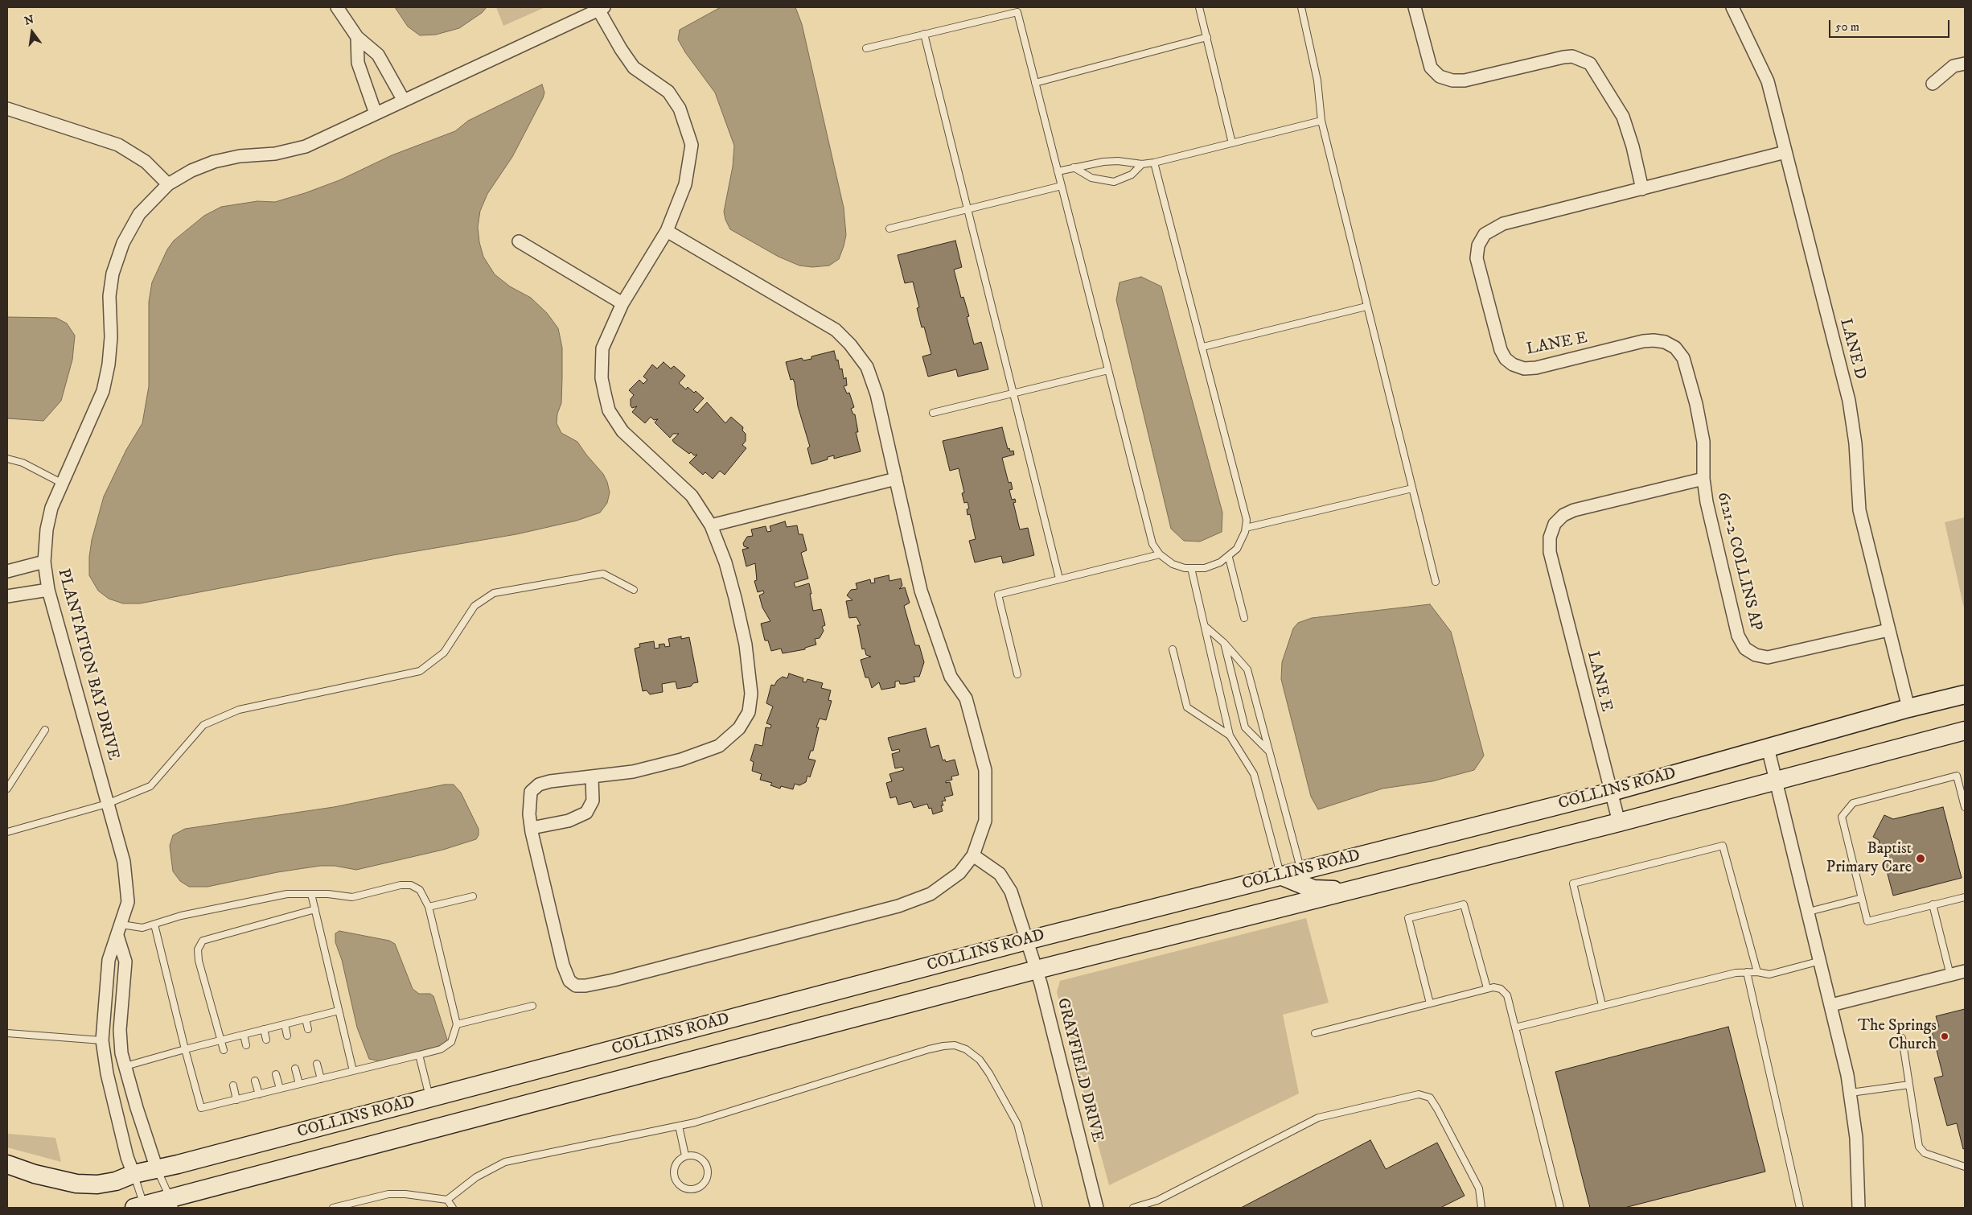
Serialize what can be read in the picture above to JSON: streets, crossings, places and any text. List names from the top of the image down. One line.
{"streets":{"main road":["COLLINS ROAD"],"street":["LANE E","LANE D","6121-2 COLLINS AP","PLANTATION BAY DRIVE","GRAYFIELD DRIVE"]},"crossings":[["LANE E","6121-2 COLLINS AP"],["LANE E","COLLINS ROAD"],["LANE D","6121-2 COLLINS AP"],["LANE D","COLLINS ROAD"],["PLANTATION BAY DRIVE","COLLINS ROAD"],["COLLINS ROAD","GRAYFIELD DRIVE"]],"places":["Baptist Primary Care","The Springs Church"],"scale_bar":"50 m","north":"top"}
